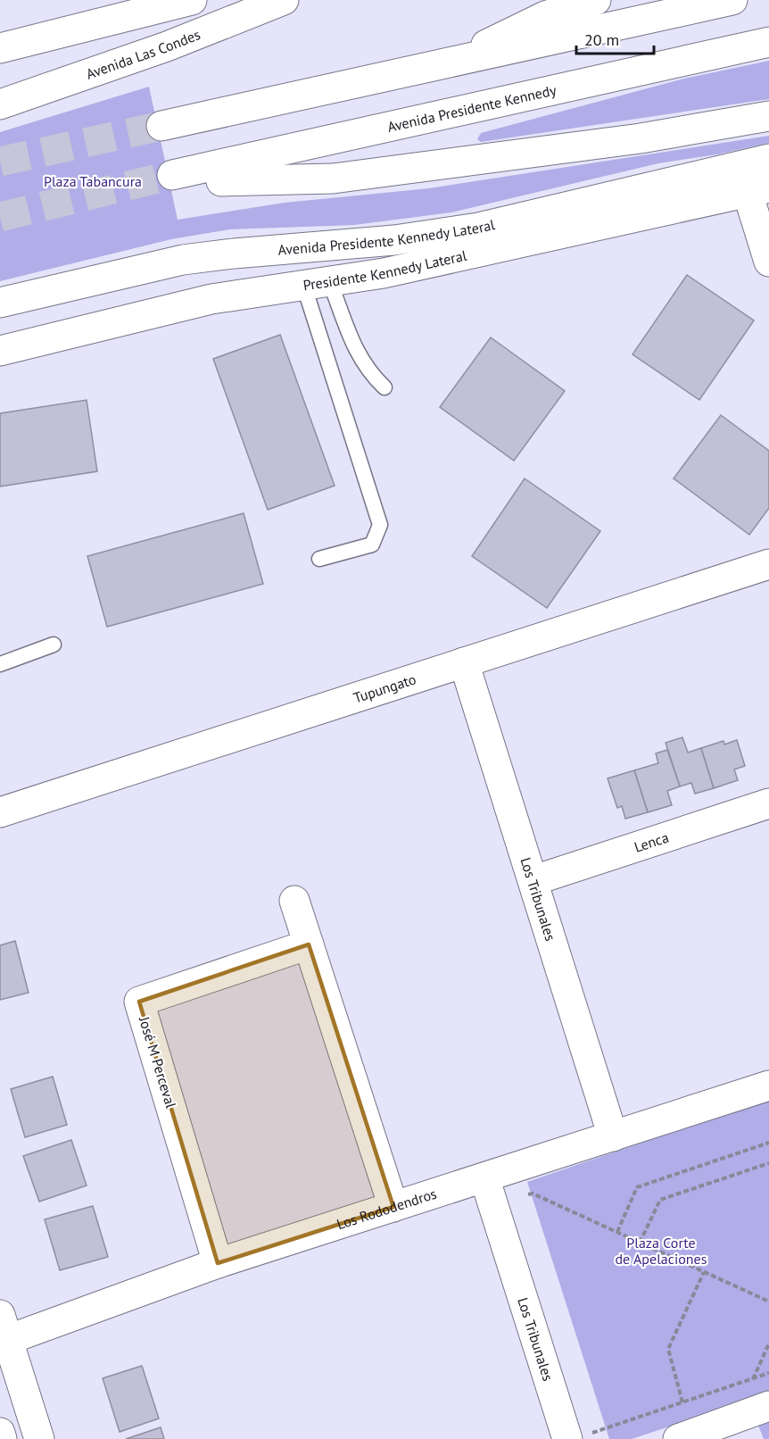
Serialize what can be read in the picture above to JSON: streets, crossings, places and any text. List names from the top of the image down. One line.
{"streets":{"main road":["Avenida Las Condes","Avenida Presidente Kennedy","Avenida Presidente Kennedy Lateral","Presidente Kennedy Lateral","Tupungato","Lenca","Los Tribunales","José M Perceval","Los Rododendros"]},"crossings":[["Tupungato","Los Tribunales"],["Lenca","Los Tribunales"],["Los Tribunales","Los Rododendros"],["José M Perceval","Los Rododendros"]],"parks":["Plaza Tabancura","Plaza Corte de Apelaciones"],"scale_bar":"20 m"}
